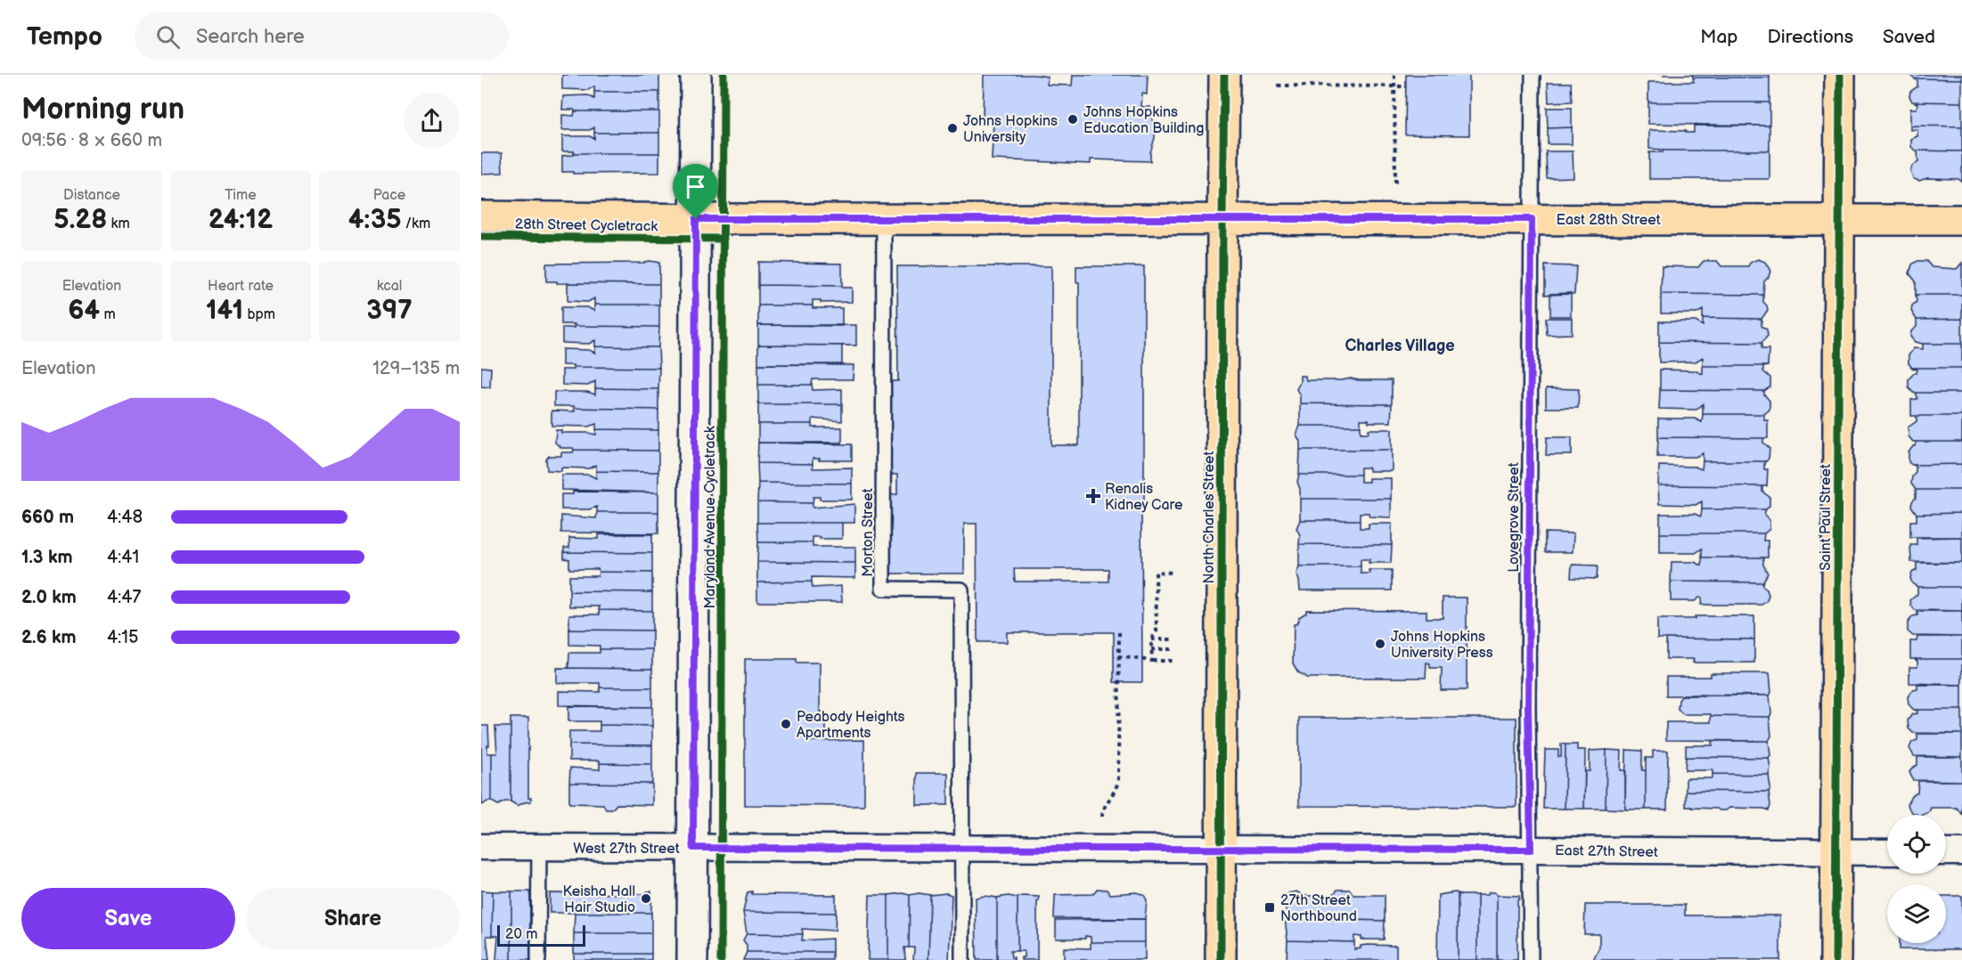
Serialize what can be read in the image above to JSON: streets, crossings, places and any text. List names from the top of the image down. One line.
{"streets":{"main road":["East 28th Street","North Charles Street","Saint Paul Street"],"street":["West 27th Street","East 27th Street"],"lane":["Lovegrove Street","Morton Street"],"cycle path":["28th Street Cycletrack","Maryland Avenue Cycletrack"]},"crossings":[["East 28th Street","North Charles Street"],["East 28th Street","Lovegrove Street"],["East 28th Street","Saint Paul Street"],["East 28th Street","Morton Street"],["North Charles Street","West 27th Street"],["North Charles Street","East 27th Street"],["Lovegrove Street","East 27th Street"],["Saint Paul Street","East 27th Street"],["Morton Street","West 27th Street"],["West 27th Street","East 27th Street"]],"districts":["Charles Village"],"places":{"other":["Johns Hopkins Education Building","Johns Hopkins University","Johns Hopkins University Press","Peabody Heights Apartments","Keisha Hall Hair Studio"],"health":["Renalis Kidney Care"],"transit":["27th Street Northbound"]},"scale_bar":"20 m","page":{"header":"Tempo","search":"Search here","nav":["Map","Directions","Saved"],"heading":["Morning run","09:56 · 8 × 660 m"],"stats":[["Distance","5.28 km"],["Time","24:12"],["Pace","4:35 /km"],["Elevation","64 m"],["Heart rate","141 bpm"],["kcal","397"]],"chart":["Elevation","129–135 m"],"list":[{"name":"660 m","note":"4:48"},{"name":"1.3 km","note":"4:41"},{"name":"2.0 km","note":"4:47"},{"name":"2.6 km","note":"4:15"}],"buttons":["Save","Share"],"scale":"20 m"}}
